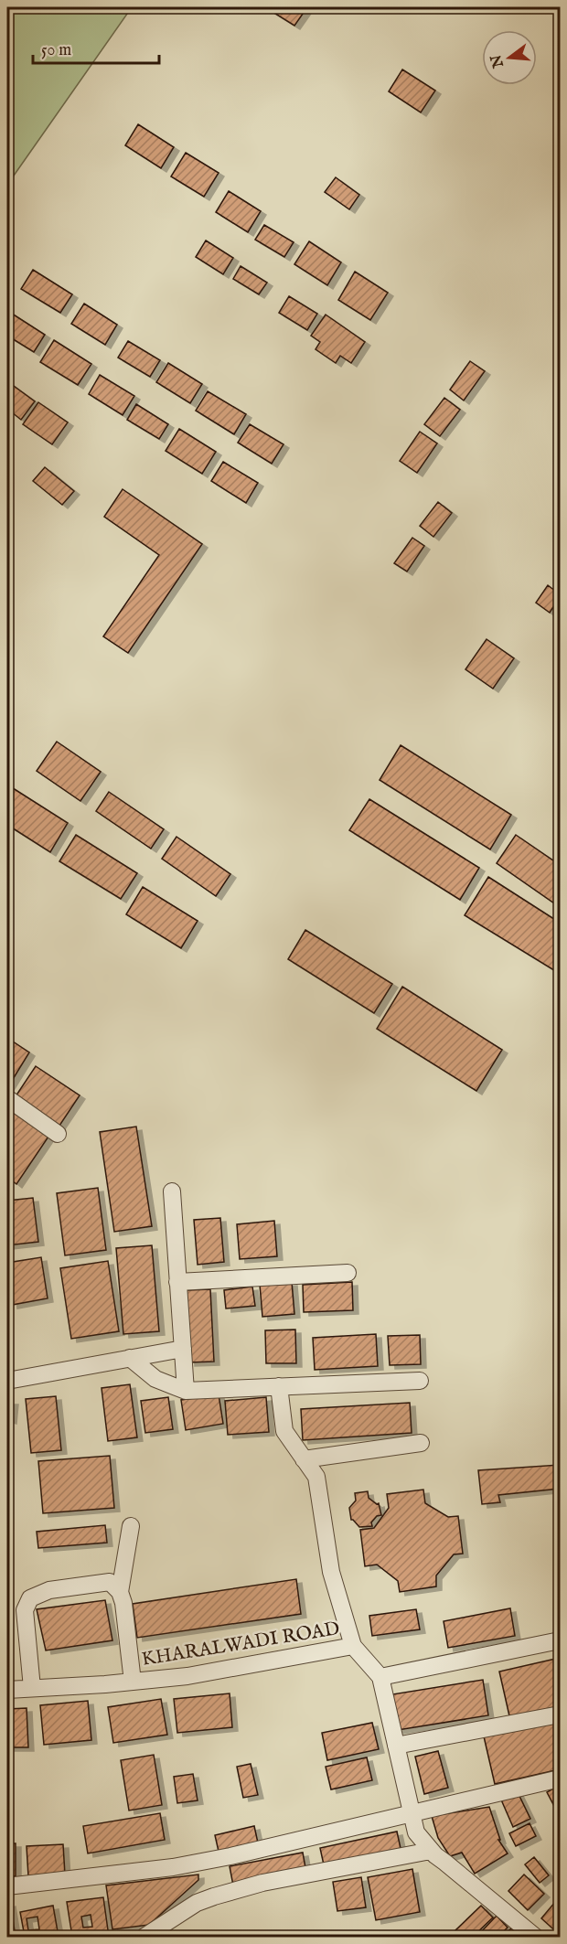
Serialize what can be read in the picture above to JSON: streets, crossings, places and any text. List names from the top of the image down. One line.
{"streets":{"street":["KHARALWADI ROAD"]},"scale_bar":"50 m","north":"left"}
